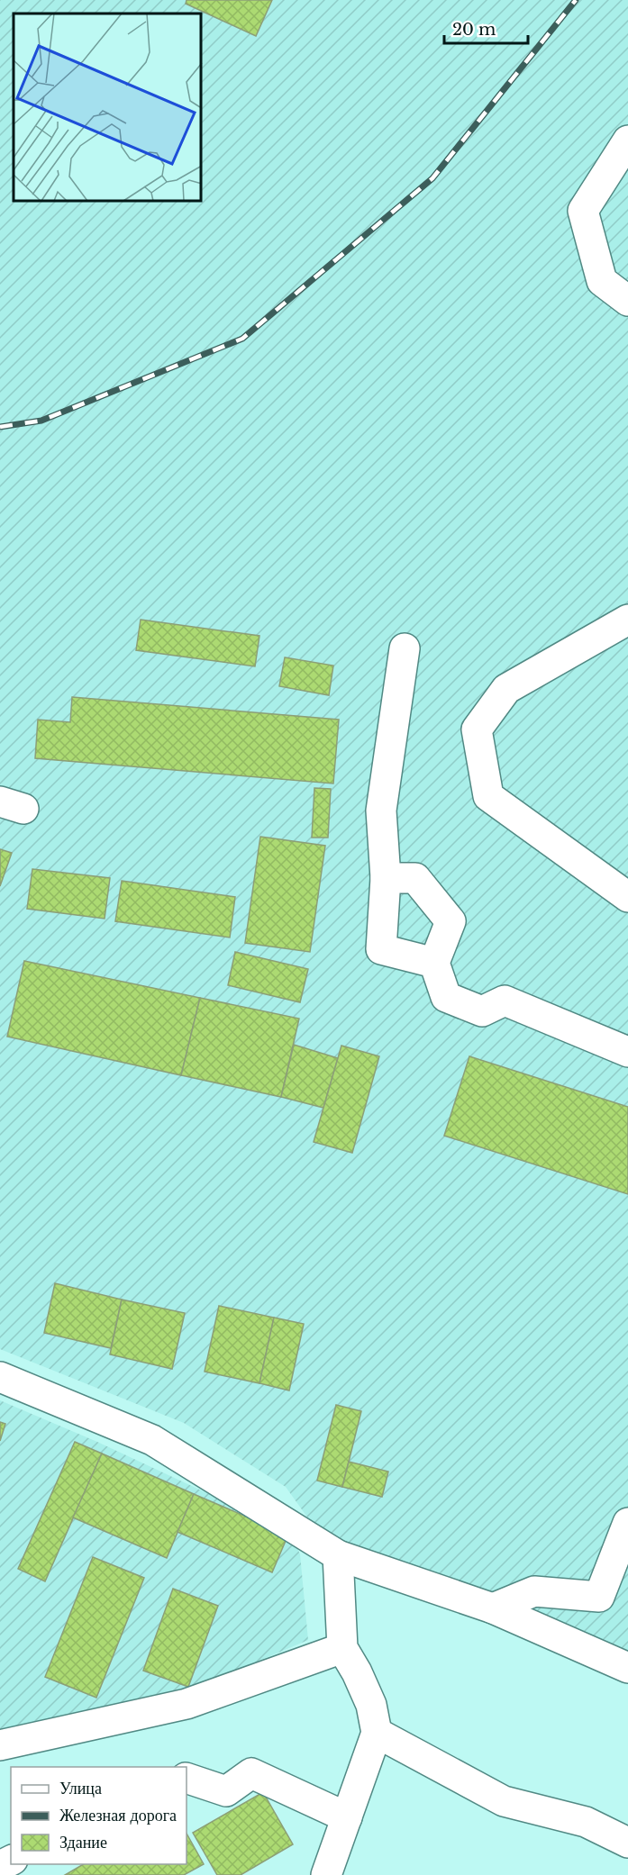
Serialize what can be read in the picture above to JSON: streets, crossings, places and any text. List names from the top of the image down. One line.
{"legend":["Улица","Железная дорога","Здание"],"scale_bar":"20 m"}
